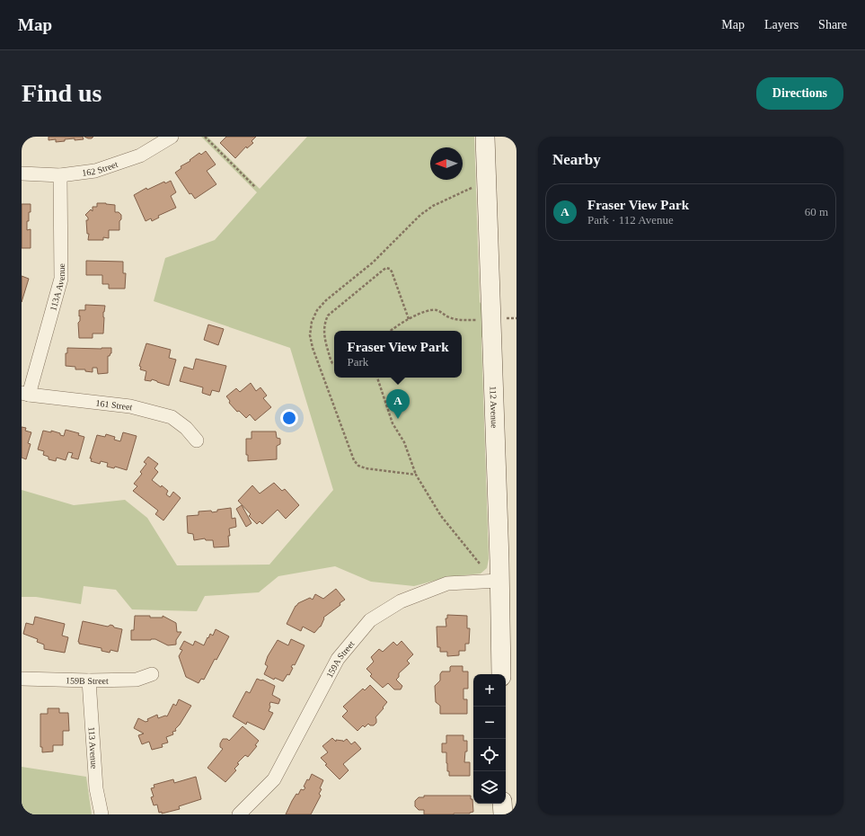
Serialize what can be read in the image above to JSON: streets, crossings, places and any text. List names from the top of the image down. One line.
{"streets":{"street":["162 Street","113A Avenue","161 Street","112 Avenue","159A Street","159B Street","113 Avenue"]},"crossings":[["162 Street","113A Avenue"],["113A Avenue","161 Street"],["112 Avenue","159A Street"],["159B Street","113 Avenue"]],"north":"left","page":{"header":"Map","nav":["Map","Layers","Share"],"buttons":"Directions","title":"Find us","heading":"Nearby","list":[{"mark":"A","name":"Fraser View Park","note":"Park · 112 Avenue","value":"60 m"}],"popup":["Fraser View Park","Park"],"pins":"A","map_buttons":["+","−"]}}
